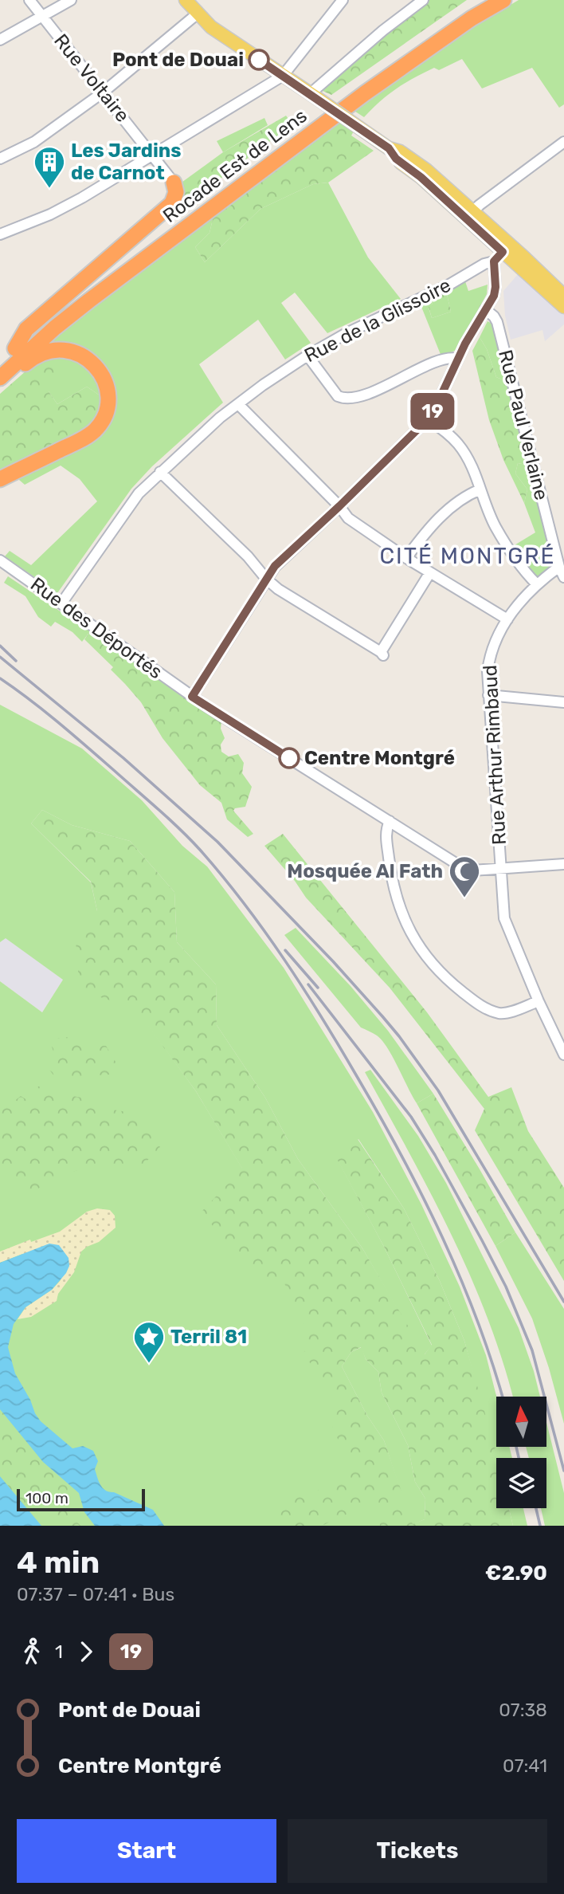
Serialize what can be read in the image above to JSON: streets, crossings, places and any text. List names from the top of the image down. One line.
{"streets":{"highway":["Rocade Est de Lens"],"street":["Rue Voltaire","Rue de la Glissoire","Rue Paul Verlaine","Rue des Déportés","Rue Arthur Rimbaud"]},"crossings":[["Rue de la Glissoire","Rue des Déportés"],["Rue Paul Verlaine","Rue Arthur Rimbaud"],["Rue des Déportés","Rue Arthur Rimbaud"]],"districts":["CITÉ MONTGRÉ"],"places":{"other":["Pont de Douai","Centre Montgré"],"building":["Les Jardins de Carnot"],"mosque":["Mosquée Al Fath"],"place":["Terril 81"]},"lines":["bus line 19"],"scale_bar":"100 m","north":"top","page":{"on_map":"19","scale":"100 m","heading":["4 min","07:37 – 07:41 · Bus","€2.90"],"legs":["1","19"],"list":[{"name":"Pont de Douai","value":"07:38"},{"name":"Centre Montgré","value":"07:41"}],"buttons":["Start","Tickets"]}}
